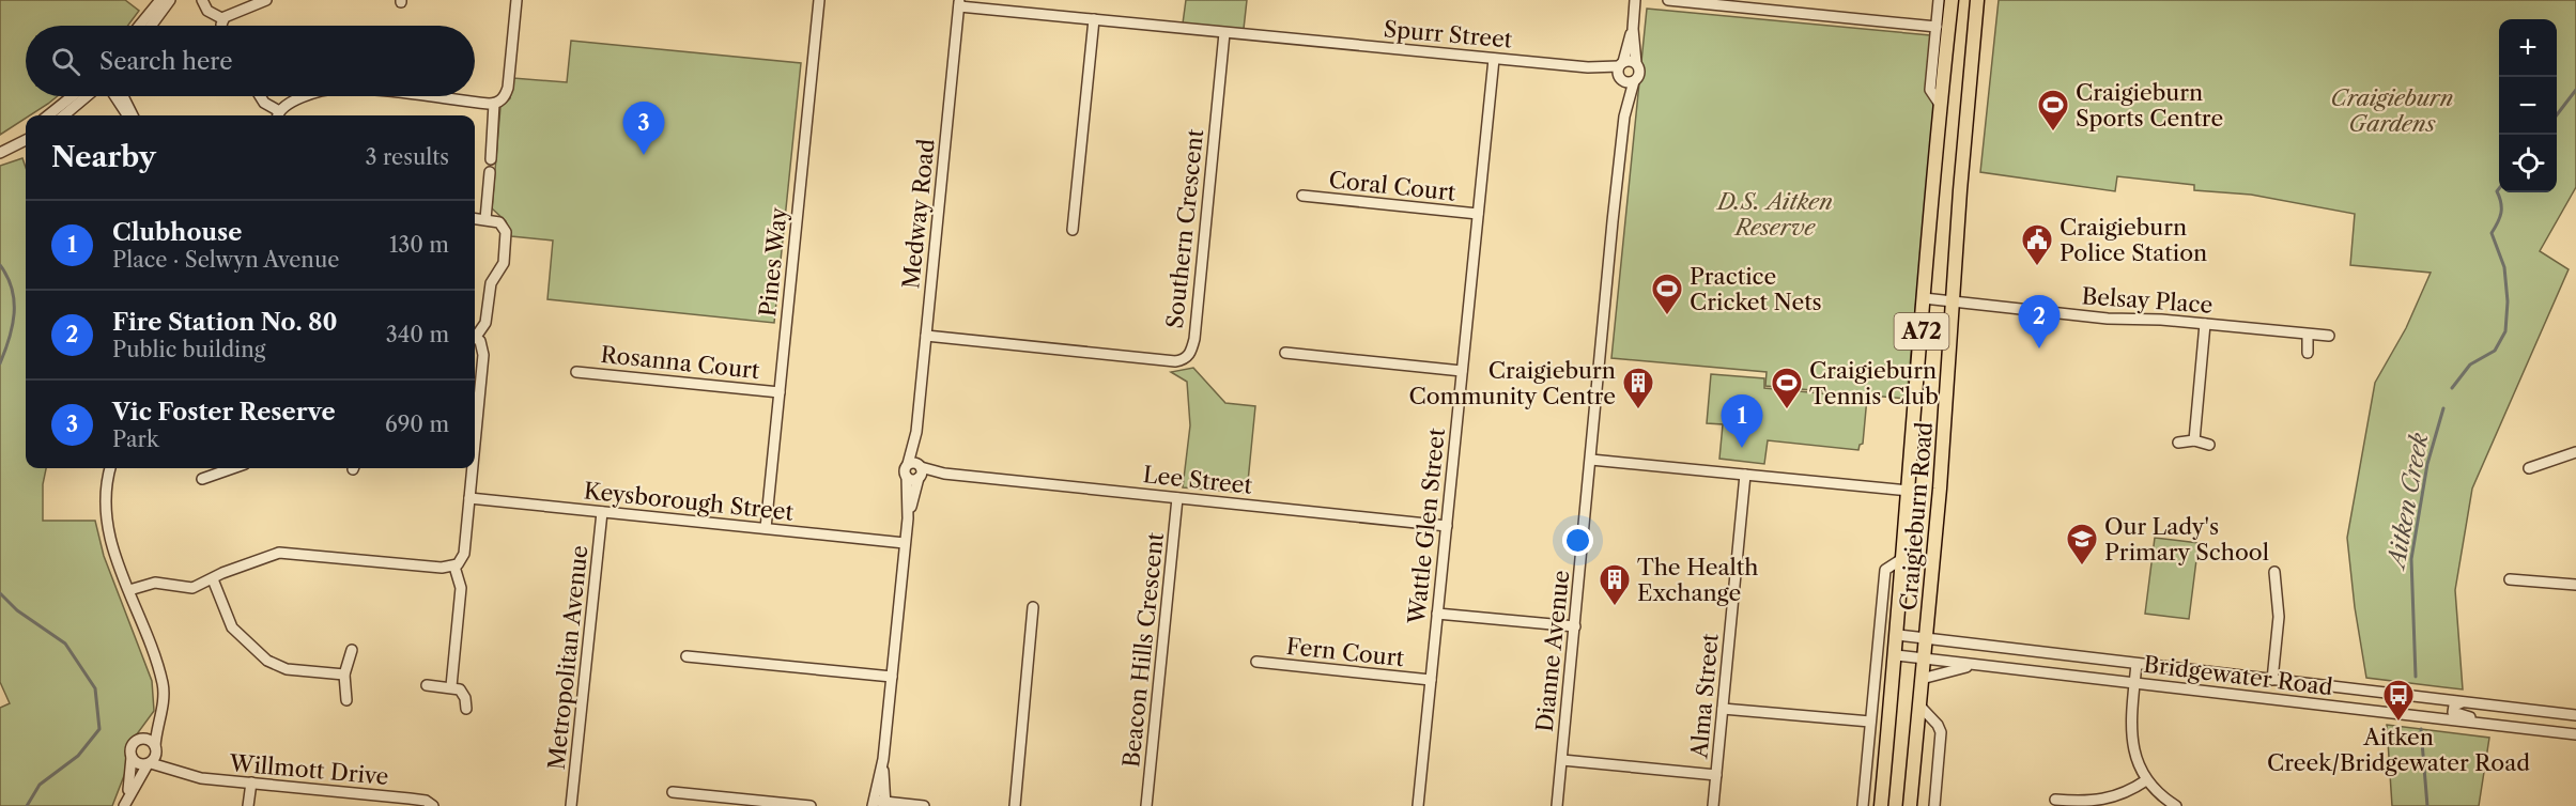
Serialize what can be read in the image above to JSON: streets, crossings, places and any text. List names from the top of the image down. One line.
{"streets":{"main road":["A72","Craigieburn Road"],"street":["Spurr Street","Coral Court","Medway Road","Southern Crescent","Pines Way","Belsay Place","Rosanna Court","Lee Street","Keysborough Street","Wattle Glen Street","Beacon Hills Crescent","Dianne Avenue","Fern Court","Metropolitan Avenue","Bridgewater Road","Alma Street","Willmott Drive"]},"crossings":[["Spurr Street","Medway Road"],["Spurr Street","Southern Crescent"],["Spurr Street","Wattle Glen Street"],["Spurr Street","Dianne Avenue"],["Coral Court","Wattle Glen Street"],["Medway Road","Southern Crescent"],["Medway Road","Lee Street"],["Medway Road","Keysborough Street"],["Pines Way","Rosanna Court"],["Pines Way","Keysborough Street"],["Belsay Place","Craigieburn Road"],["Lee Street","Wattle Glen Street"],["Lee Street","Beacon Hills Crescent"],["Keysborough Street","Metropolitan Avenue"],["Craigieburn Road","Bridgewater Road"],["Wattle Glen Street","Fern Court"]],"water":["Aitken Creek"],"parks":["Craigieburn Gardens","D.S. Aitken Reserve"],"places":{"sports":["Craigieburn Sports Centre","Practice Cricket Nets","Craigieburn Tennis Club"],"public building":["Craigieburn Police Station"],"building":["Craigieburn Community Centre","The Health Exchange"],"school or university":["Our Lady's Primary School"],"bus stop":["Aitken Creek/Bridgewater Road"]},"page":{"map_buttons":["+","−"],"search":"Search here","pins":["3","2","1"],"heading":["Nearby","3 results"],"list":[{"mark":"1","name":"Clubhouse","note":"Place · Selwyn Avenue","value":"130 m"},{"mark":"2","name":"Fire Station No. 80","note":"Public building","value":"340 m"},{"mark":"3","name":"Vic Foster Reserve","note":"Park","value":"690 m"}]}}
